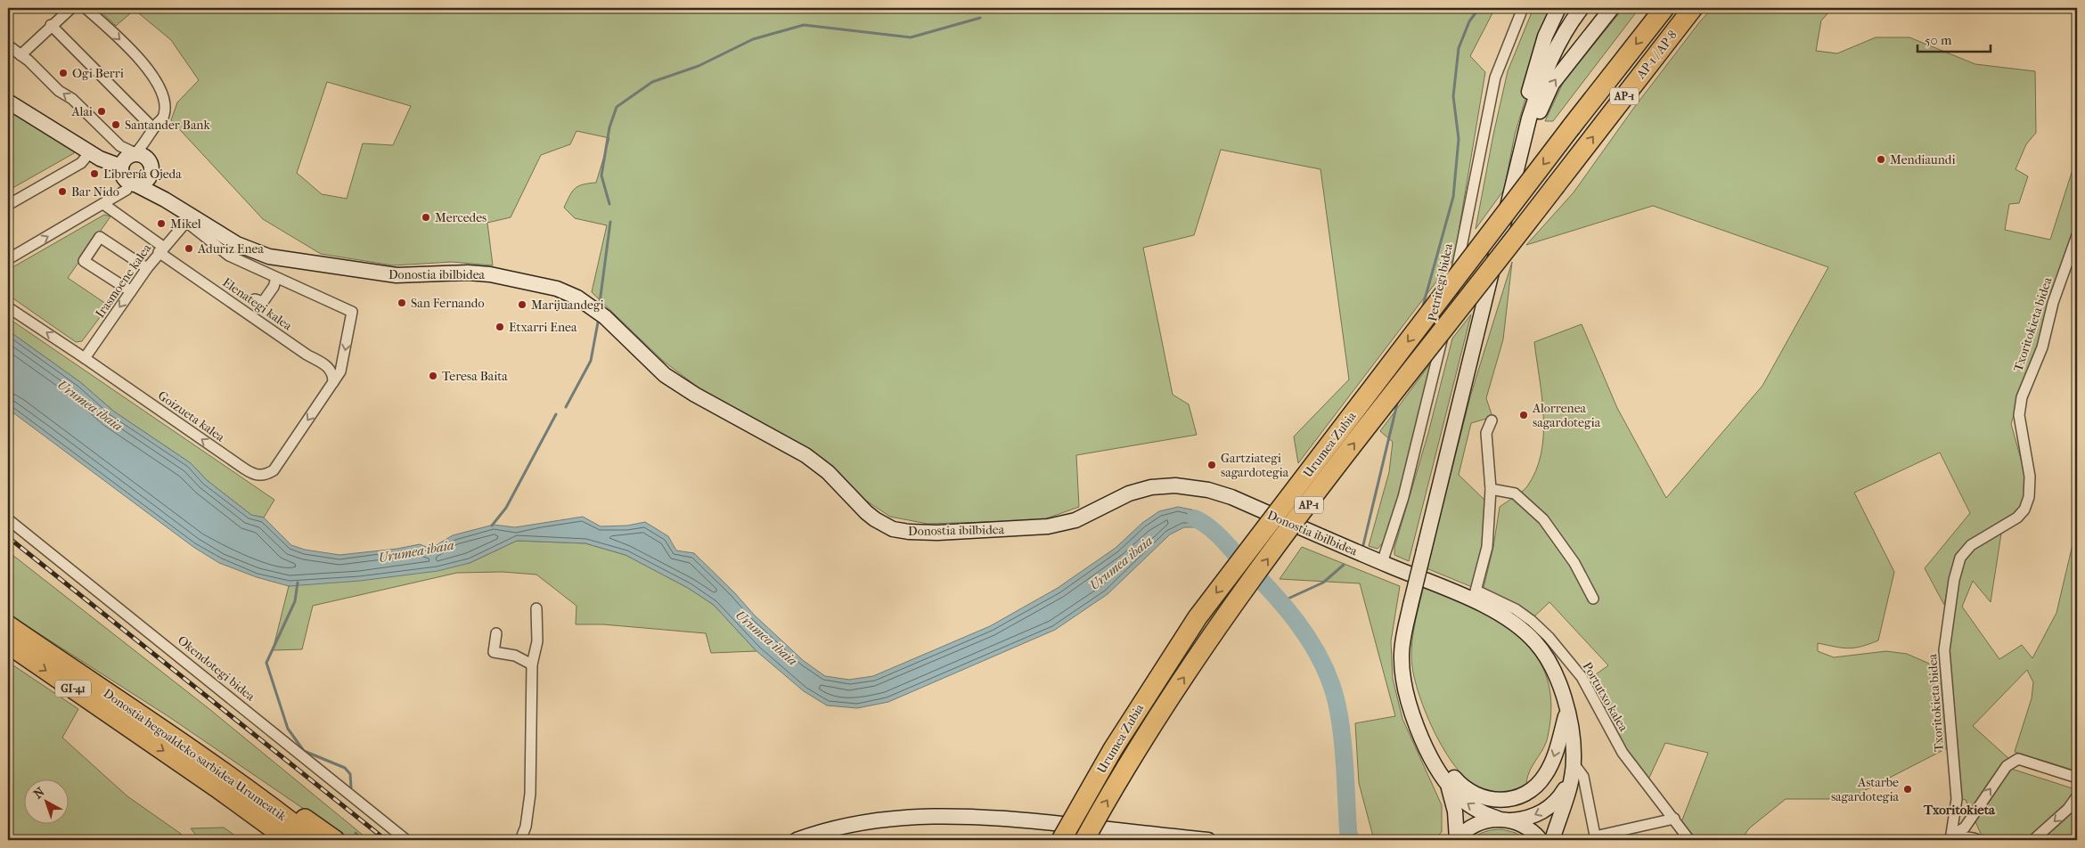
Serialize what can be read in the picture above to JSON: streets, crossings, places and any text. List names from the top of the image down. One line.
{"streets":{"highway":["AP-1 / AP-8","AP-1","Urumea Zubia","GI-41","Donostia hegoaldeko sarbidea Urumeatik"],"main road":["Donostia ibilbidea"],"street":["Irasmoene kalea","Petritegi bidea","Elenategi kalea","Txoritokieta bidea","Goizueta kalea","Okendotegi bidea","Portutxo kalea"]},"crossings":[["AP-1 / AP-8","Urumea Zubia"],["Donostia ibilbidea","Irasmoene kalea"],["Donostia ibilbidea","Petritegi bidea"],["Donostia ibilbidea","Portutxo kalea"],["Irasmoene kalea","Elenategi kalea"],["Irasmoene kalea","Goizueta kalea"],["Elenategi kalea","Goizueta kalea"]],"one_way":["Irasmoene kalea"],"districts":["Txoritokieta"],"water":["Urumea ibaia"],"places":["Ogi Berri","Alai","Santander Bank","Mendiaundi","Librería Ojeda","Bar Nido","Mercedes","Mikel","Aduriz Enea","San Fernando","Marijuandegi","Etxarri Enea","Teresa Baita","Alorrenea sagardotegia","Gartziategi sagardotegia","Astarbe sagardotegia"],"scale_bar":"50 m","north":"top left"}
